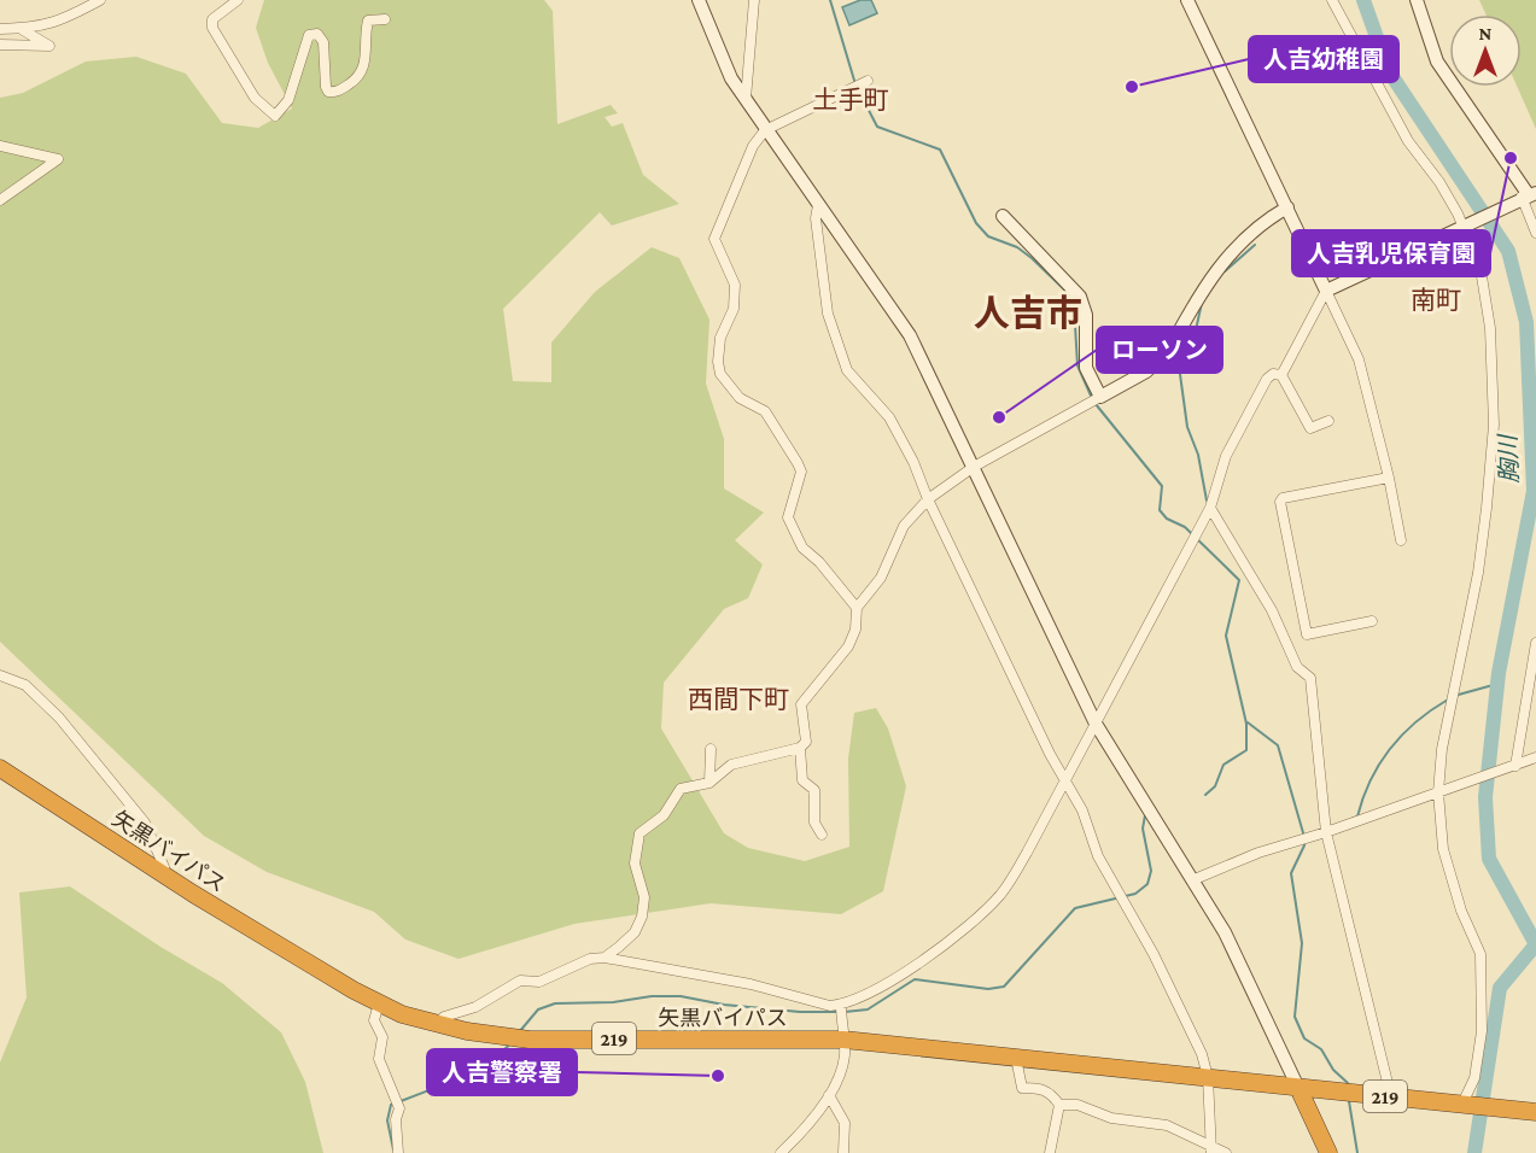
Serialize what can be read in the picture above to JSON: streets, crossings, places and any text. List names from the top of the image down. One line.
{"streets":{"highway":["矢黒バイパス","219"]},"crossings":[["矢黒バイパス","219"]],"districts":["土手町","南町","人吉市","西間下町"],"water":["胸川"],"places":["人吉幼稚園","人吉乳児保育園","ローソン","人吉警察署"],"north":"top"}
